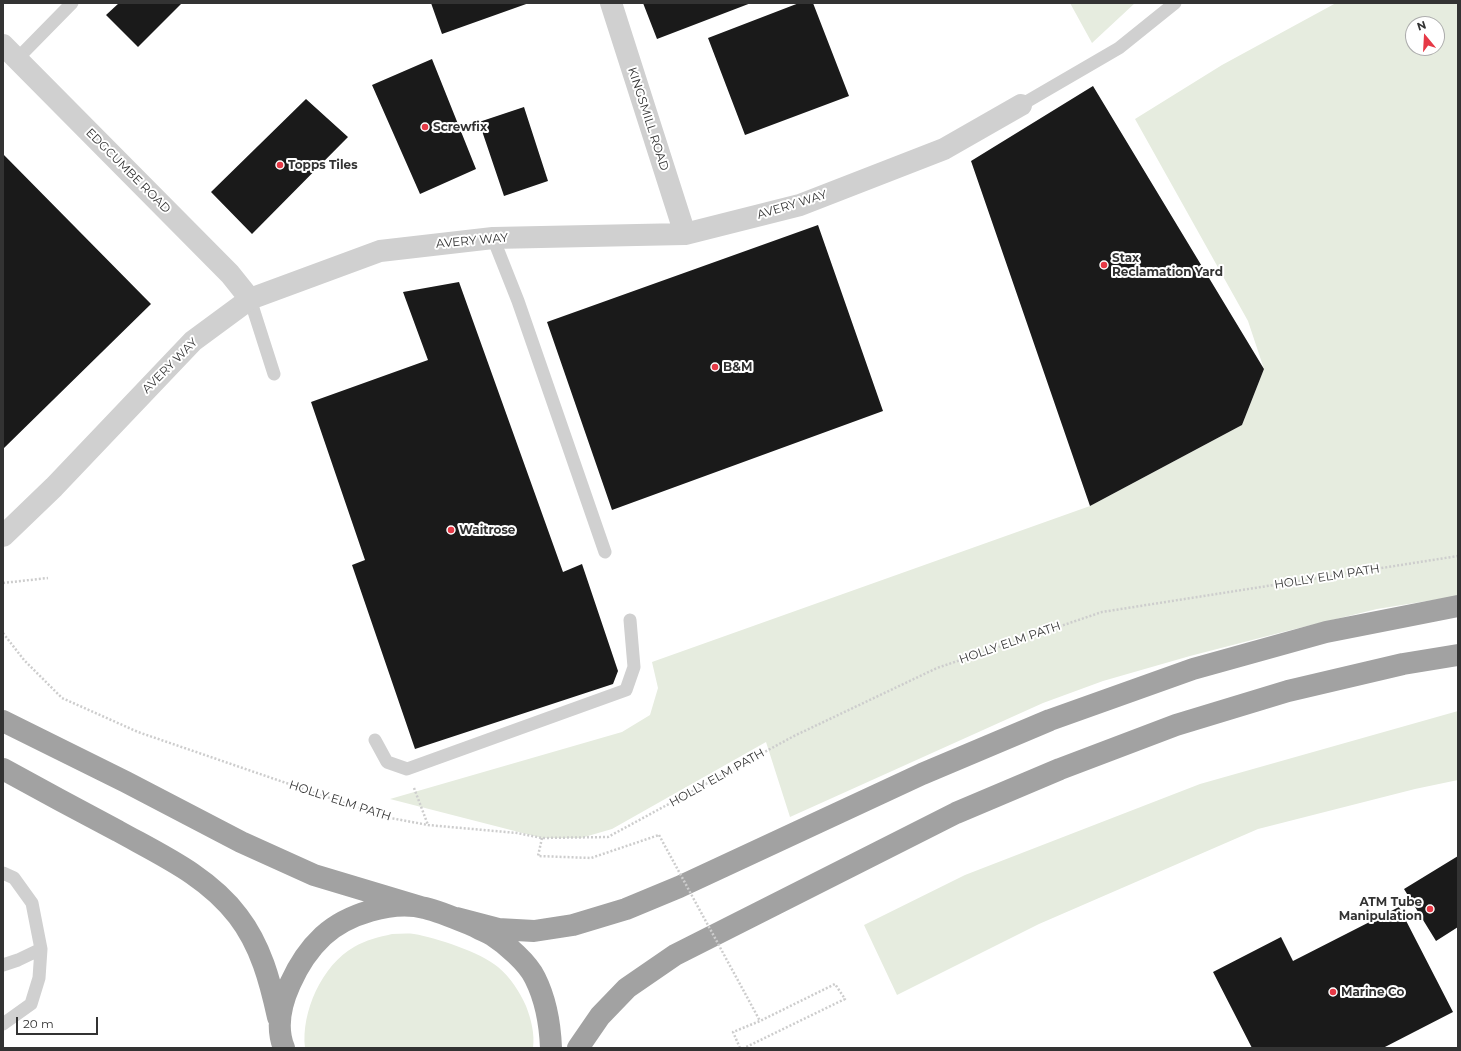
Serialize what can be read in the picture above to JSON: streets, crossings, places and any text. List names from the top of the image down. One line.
{"streets":{"street":["KINGSMILL ROAD","EDGCUMBE ROAD","AVERY WAY"],"path":["HOLLY ELM PATH"]},"crossings":[["KINGSMILL ROAD","AVERY WAY"],["EDGCUMBE ROAD","AVERY WAY"]],"places":["Screwfix","Topps Tiles","Stax Reclamation Yard","B&M","Waitrose","ATM Tube Manipulation","Marine Co"],"scale_bar":"20 m","north":"top"}
